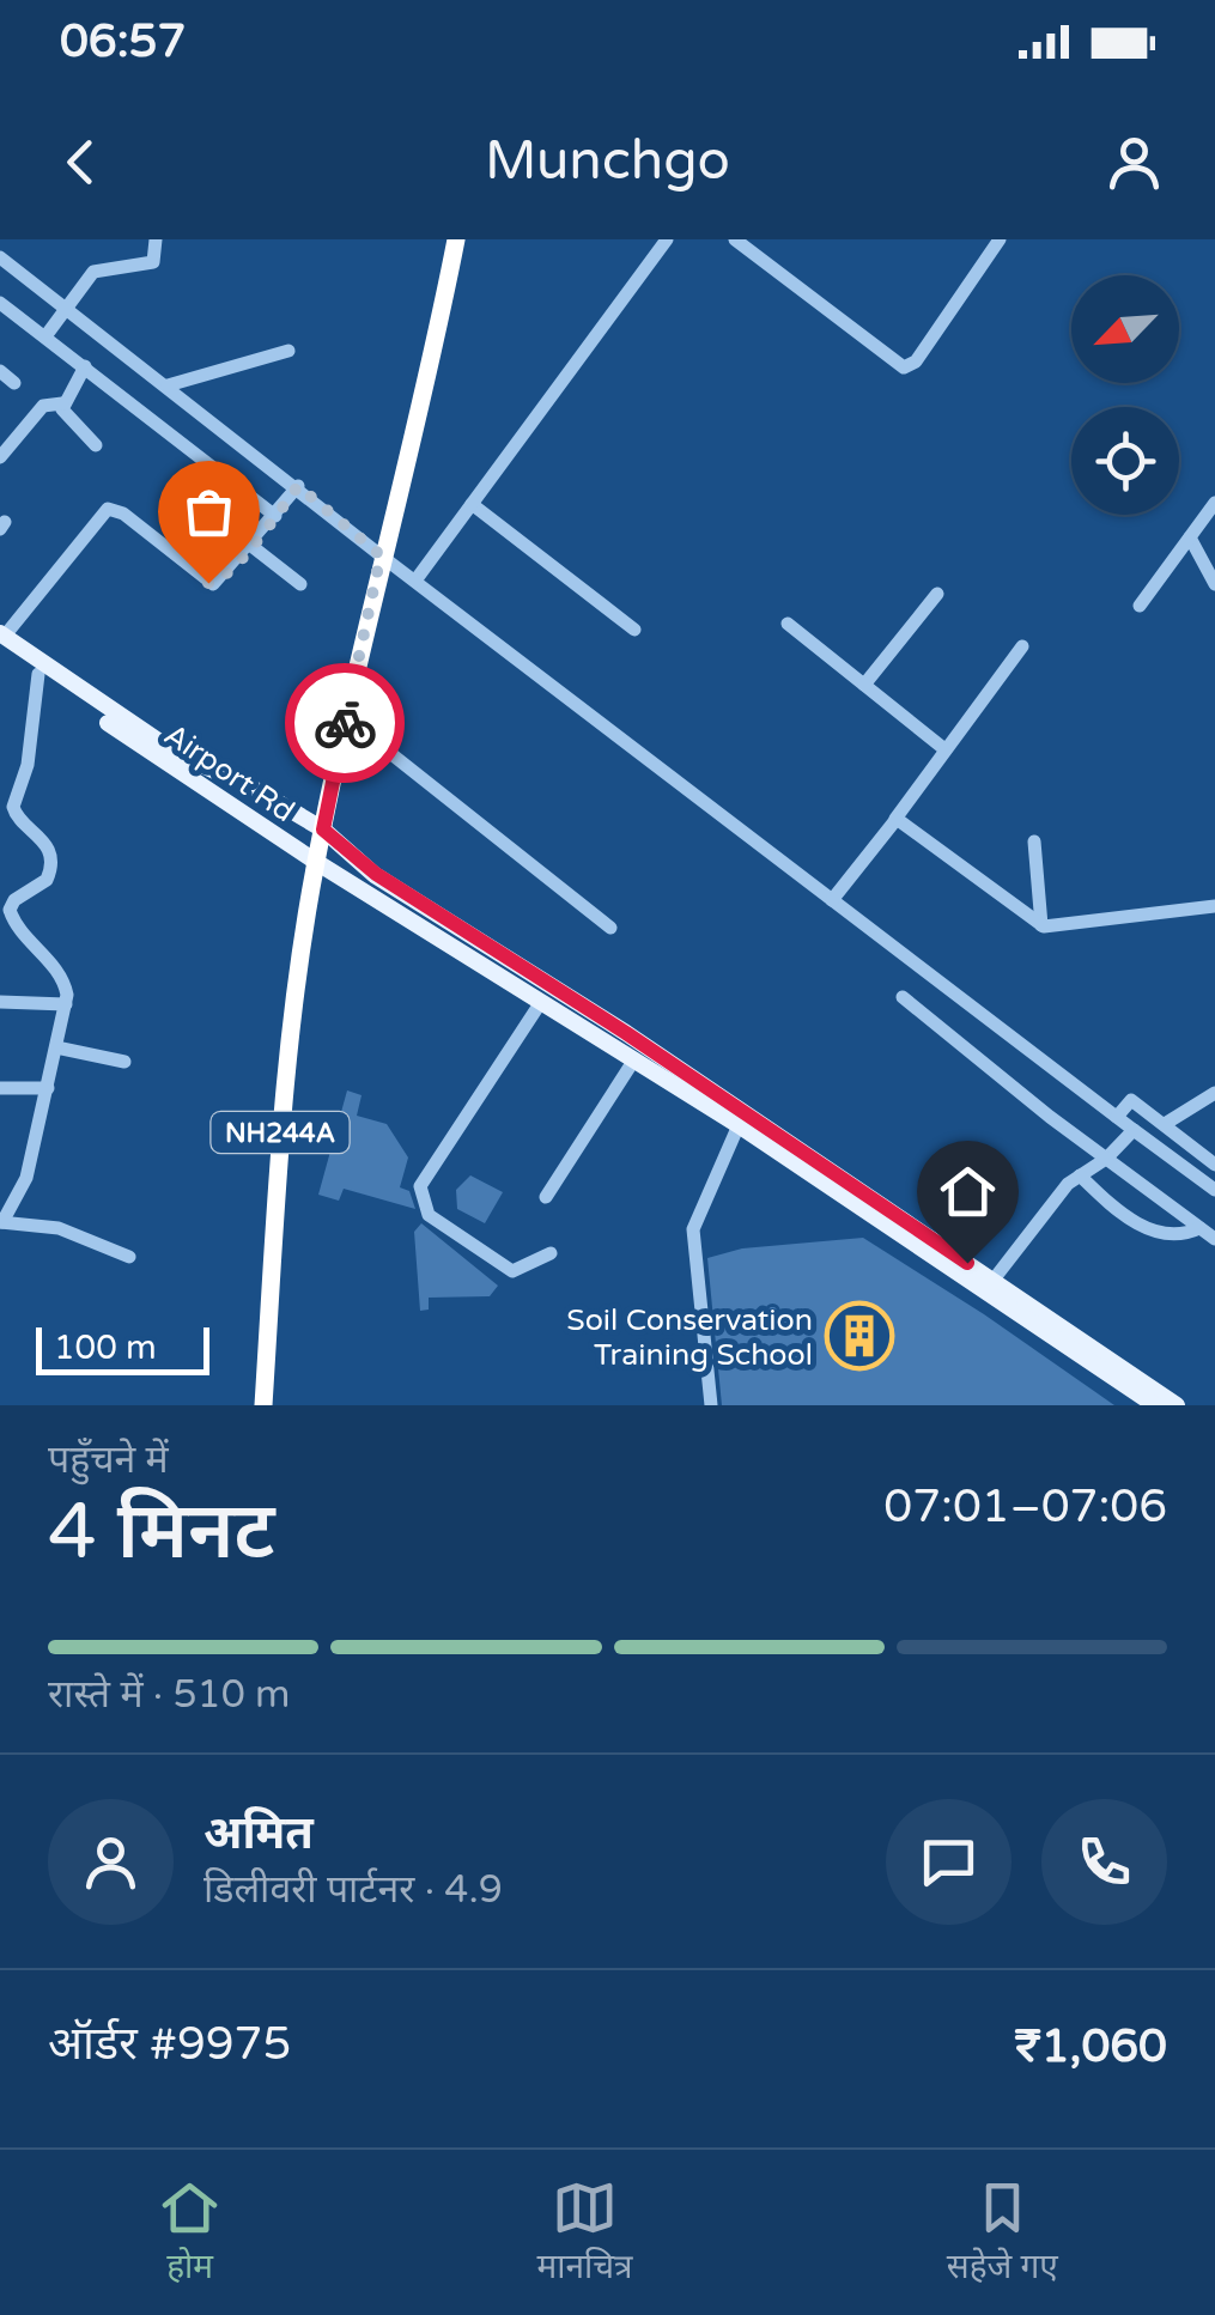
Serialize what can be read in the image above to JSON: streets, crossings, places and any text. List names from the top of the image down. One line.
{"streets":{"highway":["NH244A"],"main road":["Airport Rd"]},"crossings":[["Airport Rd","NH244A"]],"places":{"building":["Soil Conservation Training School"]},"scale_bar":"100 m","north":"bottom left","page":{"status":"06:57","header":"Munchgo","scale":"100 m","heading":["4 मिनट","पहुँचने में","07:01–07:06"],"panel":["अमित","डिलीवरी पार्टनर · 4.9","ऑर्डर #9975","₹1,060"],"bar":"रास्ते में · 510 m","tabs":["होम","मानचित्र","सहेजे गए"]}}
